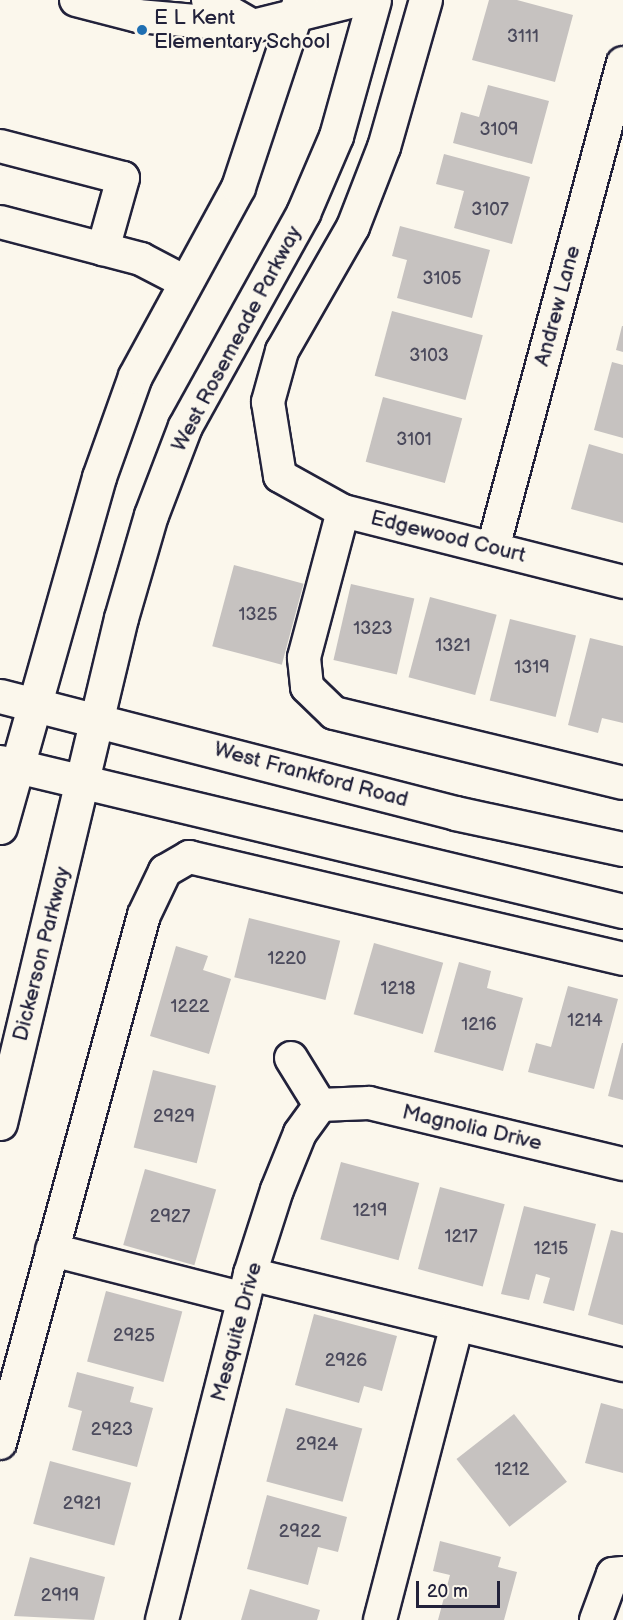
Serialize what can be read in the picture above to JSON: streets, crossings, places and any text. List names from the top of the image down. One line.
{"streets":{"main road":["West Rosemeade Parkway","West Frankford Road","Dickerson Parkway"],"street":["Andrew Lane","Edgewood Court","Magnolia Drive","Mesquite Drive"]},"crossings":[["Andrew Lane","Edgewood Court"],["West Rosemeade Parkway","West Frankford Road"],["West Rosemeade Parkway","Dickerson Parkway"],["Magnolia Drive","Mesquite Drive"]],"places":["E L Kent Elementary School"],"house_numbers":["3111","3109","3107","3105","3103","3101","1325","1323","1321","1319","1220","1218","1222","1214","1216","2929","1219","2927","1217","1215","2925","2926","2923","2924","1212","2921","2922","2919"],"scale_bar":"20 m"}
